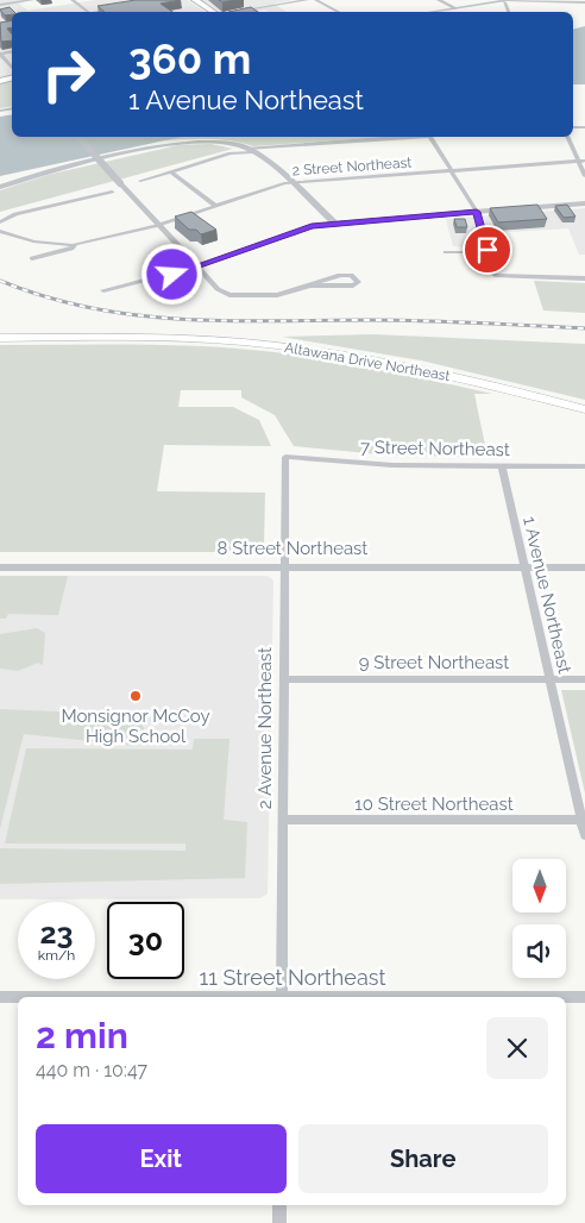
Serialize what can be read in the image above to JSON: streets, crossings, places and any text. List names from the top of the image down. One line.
{"streets":{"main road":["Altawana Drive Northeast"],"street":["2 Street Northeast","7 Street Northeast","8 Street Northeast","1 Avenue Northeast","9 Street Northeast","2 Avenue Northeast","10 Street Northeast","11 Street Northeast"]},"crossings":[["7 Street Northeast","1 Avenue Northeast"],["7 Street Northeast","2 Avenue Northeast"],["8 Street Northeast","1 Avenue Northeast"],["8 Street Northeast","2 Avenue Northeast"],["1 Avenue Northeast","9 Street Northeast"],["1 Avenue Northeast","10 Street Northeast"],["9 Street Northeast","2 Avenue Northeast"],["2 Avenue Northeast","10 Street Northeast"]],"places":["Monsignor McCoy High School"],"north":"bottom","page":{"turn":["360 m","1 Avenue Northeast"],"speed":"23 km/h","limit":"30","heading":["2 min","440 m · 10:47"],"buttons":["Exit","Share"]}}
